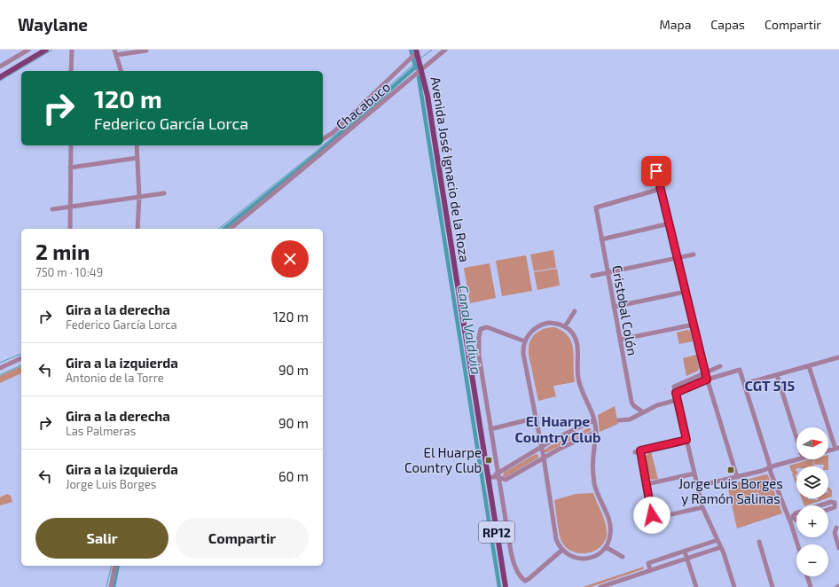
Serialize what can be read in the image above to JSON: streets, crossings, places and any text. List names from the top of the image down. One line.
{"streets":{"main road":["Avenida José Ignacio de la Roza","RP12"],"street":["Chacabuco","Cristobal Colón"]},"crossings":[["Chacabuco","Avenida José Ignacio de la Roza"]],"districts":["CGT 515","El Huarpe Country Club"],"water":["Canal Valdivia"],"places":{"transit":["El Huarpe Country Club","Jorge Luis Borges y Ramón Salinas"]},"north":"right","page":{"header":"Waylane","nav":["Mapa","Capas","Compartir"],"turn":["120 m","Federico García Lorca"],"heading":["2 min","750 m · 10:49"],"list":[{"name":"Gira a la derecha","note":"Federico García Lorca","value":"120 m"},{"name":"Gira a la izquierda","note":"Antonio de la Torre","value":"90 m"},{"name":"Gira a la derecha","note":"Las Palmeras","value":"90 m"},{"name":"Gira a la izquierda","note":"Jorge Luis Borges","value":"60 m"}],"map_buttons":["+","−"],"buttons":["Salir","Compartir"]}}
